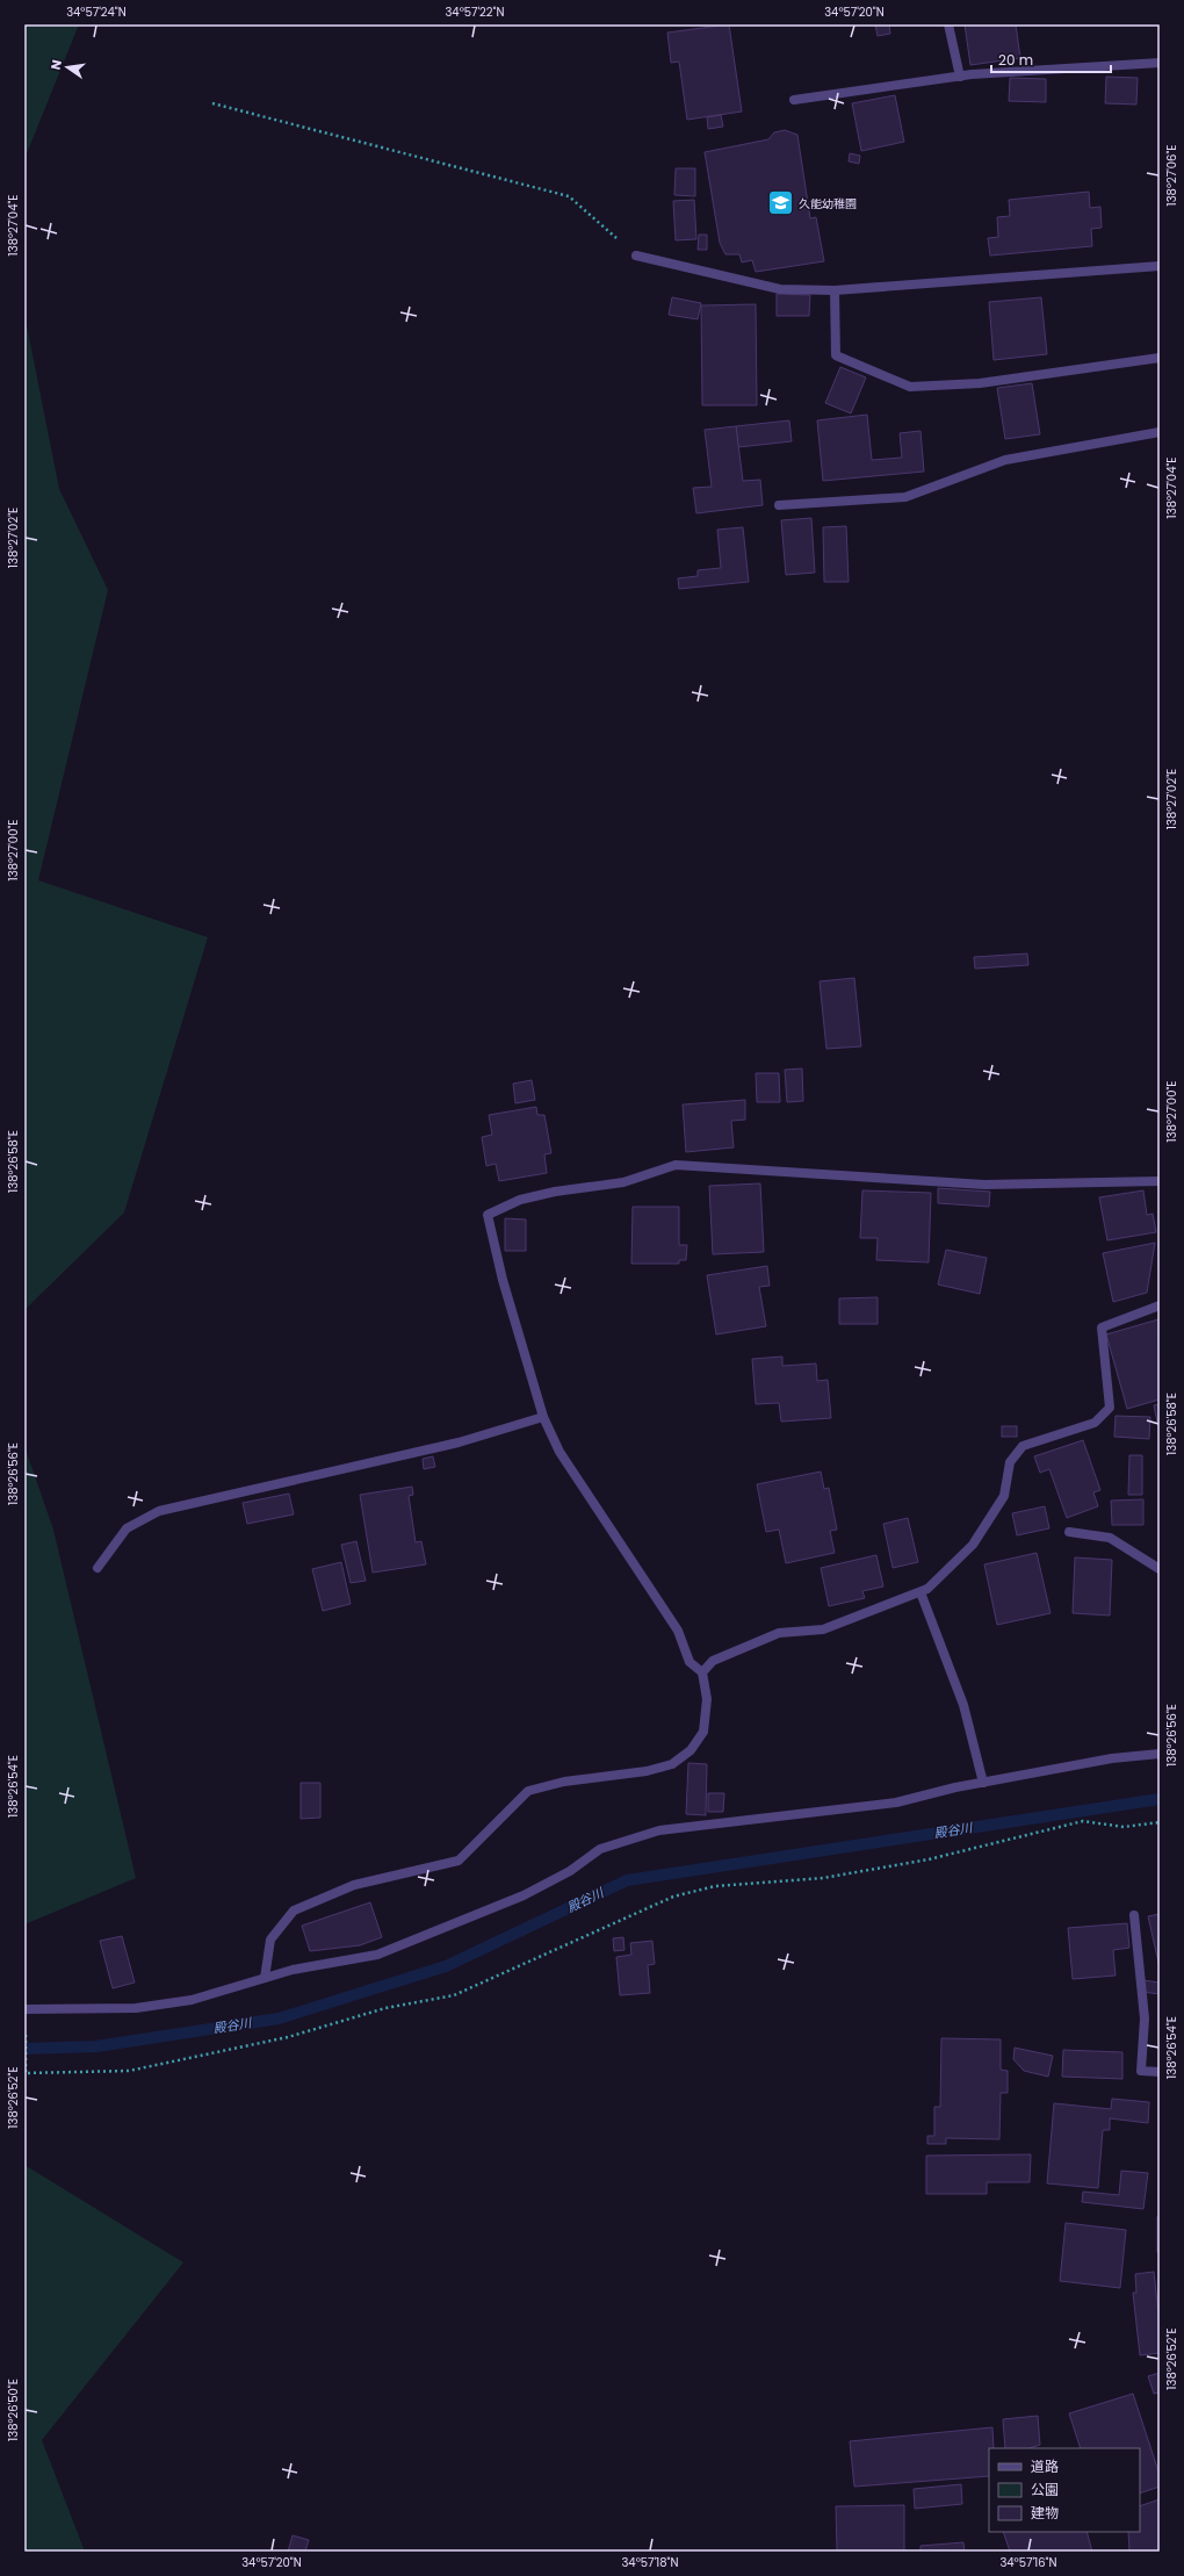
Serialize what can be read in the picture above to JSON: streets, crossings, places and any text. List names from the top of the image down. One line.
{"water":["殿谷川"],"places":{"school or university":["久能幼稚園"]},"legend":["道路","公園","建物"],"scale_bar":"20 m","north":"left","coordinates":["34°57'24\"N","34°57'22\"N","34°57'20\"N","138°27'06\"E","138°27'04\"E","138°27'02\"E","138°27'00\"E","138°26'58\"E","138°26'56\"E","138°26'54\"E","138°26'52\"E","138°26'50\"E","34°57'18\"N","34°57'16\"N"]}
